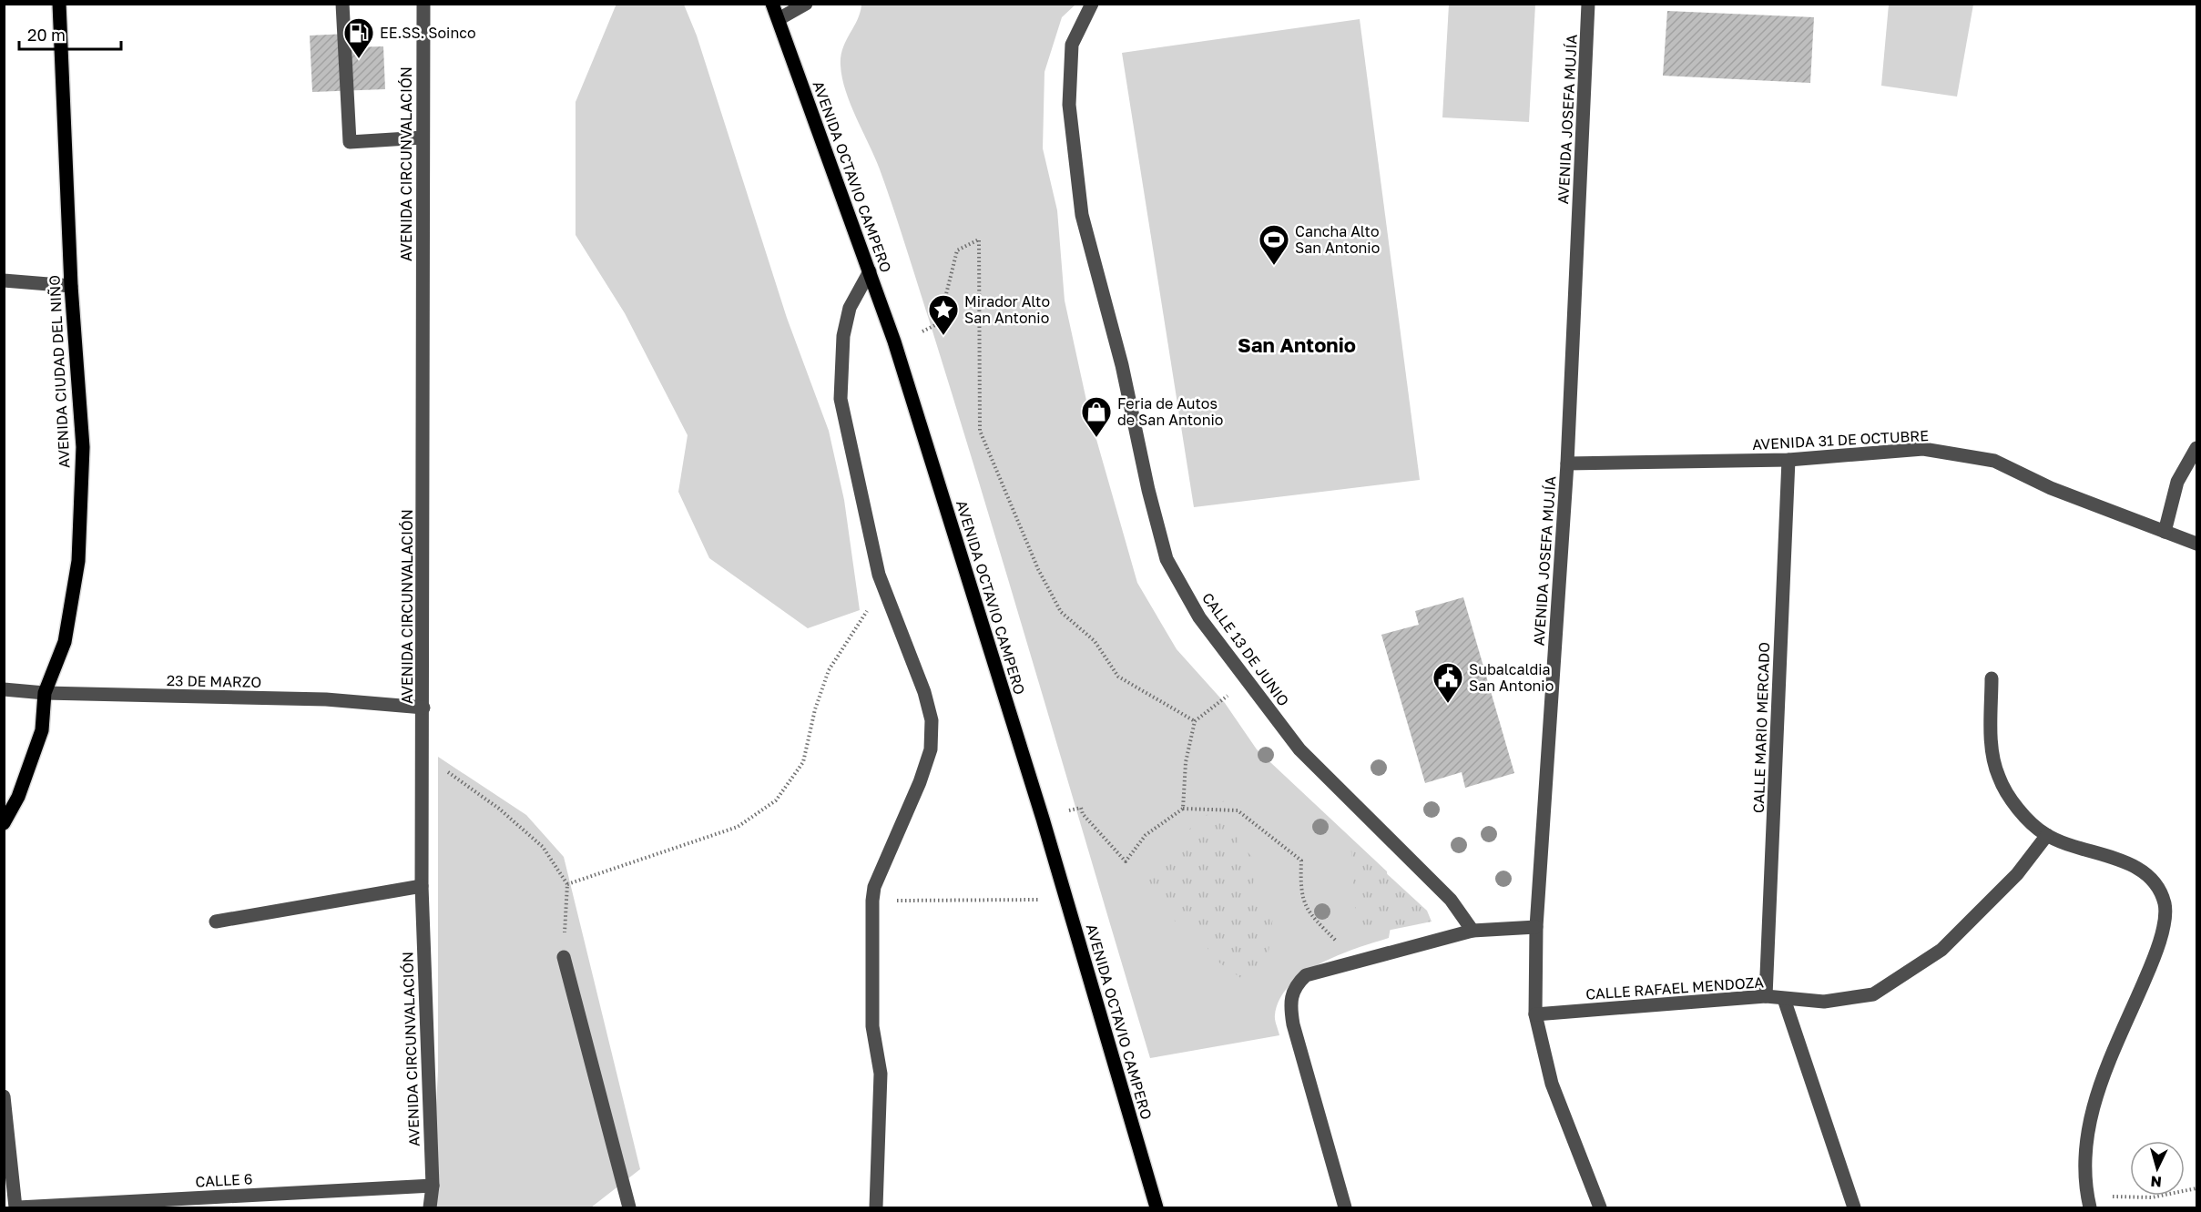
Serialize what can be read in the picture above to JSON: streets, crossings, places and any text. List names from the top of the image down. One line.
{"streets":{"main road":["AVENIDA OCTAVIO CAMPERO","AVENIDA CIUDAD DEL NIÑO"],"street":["AVENIDA JOSEFA MUJÍA","AVENIDA CIRCUNVALACIÓN","AVENIDA 31 DE OCTUBRE","CALLE 13 DE JUNIO","23 DE MARZO","CALLE MARIO MERCADO","CALLE RAFAEL MENDOZA","CALLE 6"]},"crossings":[["AVENIDA JOSEFA MUJÍA","AVENIDA 31 DE OCTUBRE"],["AVENIDA JOSEFA MUJÍA","CALLE RAFAEL MENDOZA"],["AVENIDA CIRCUNVALACIÓN","23 DE MARZO"],["AVENIDA CIRCUNVALACIÓN","CALLE 6"],["AVENIDA CIUDAD DEL NIÑO","23 DE MARZO"],["AVENIDA 31 DE OCTUBRE","CALLE MARIO MERCADO"],["CALLE MARIO MERCADO","CALLE RAFAEL MENDOZA"]],"districts":["San Antonio"],"places":{"fuel station":["EE.SS. Soinco"],"sports":["Cancha Alto San Antonio"],"place":["Mirador Alto San Antonio"],"shop":["Feria de Autos de San Antonio"],"public building":["Subalcaldia San Antonio"]},"scale_bar":"20 m","north":"bottom"}
